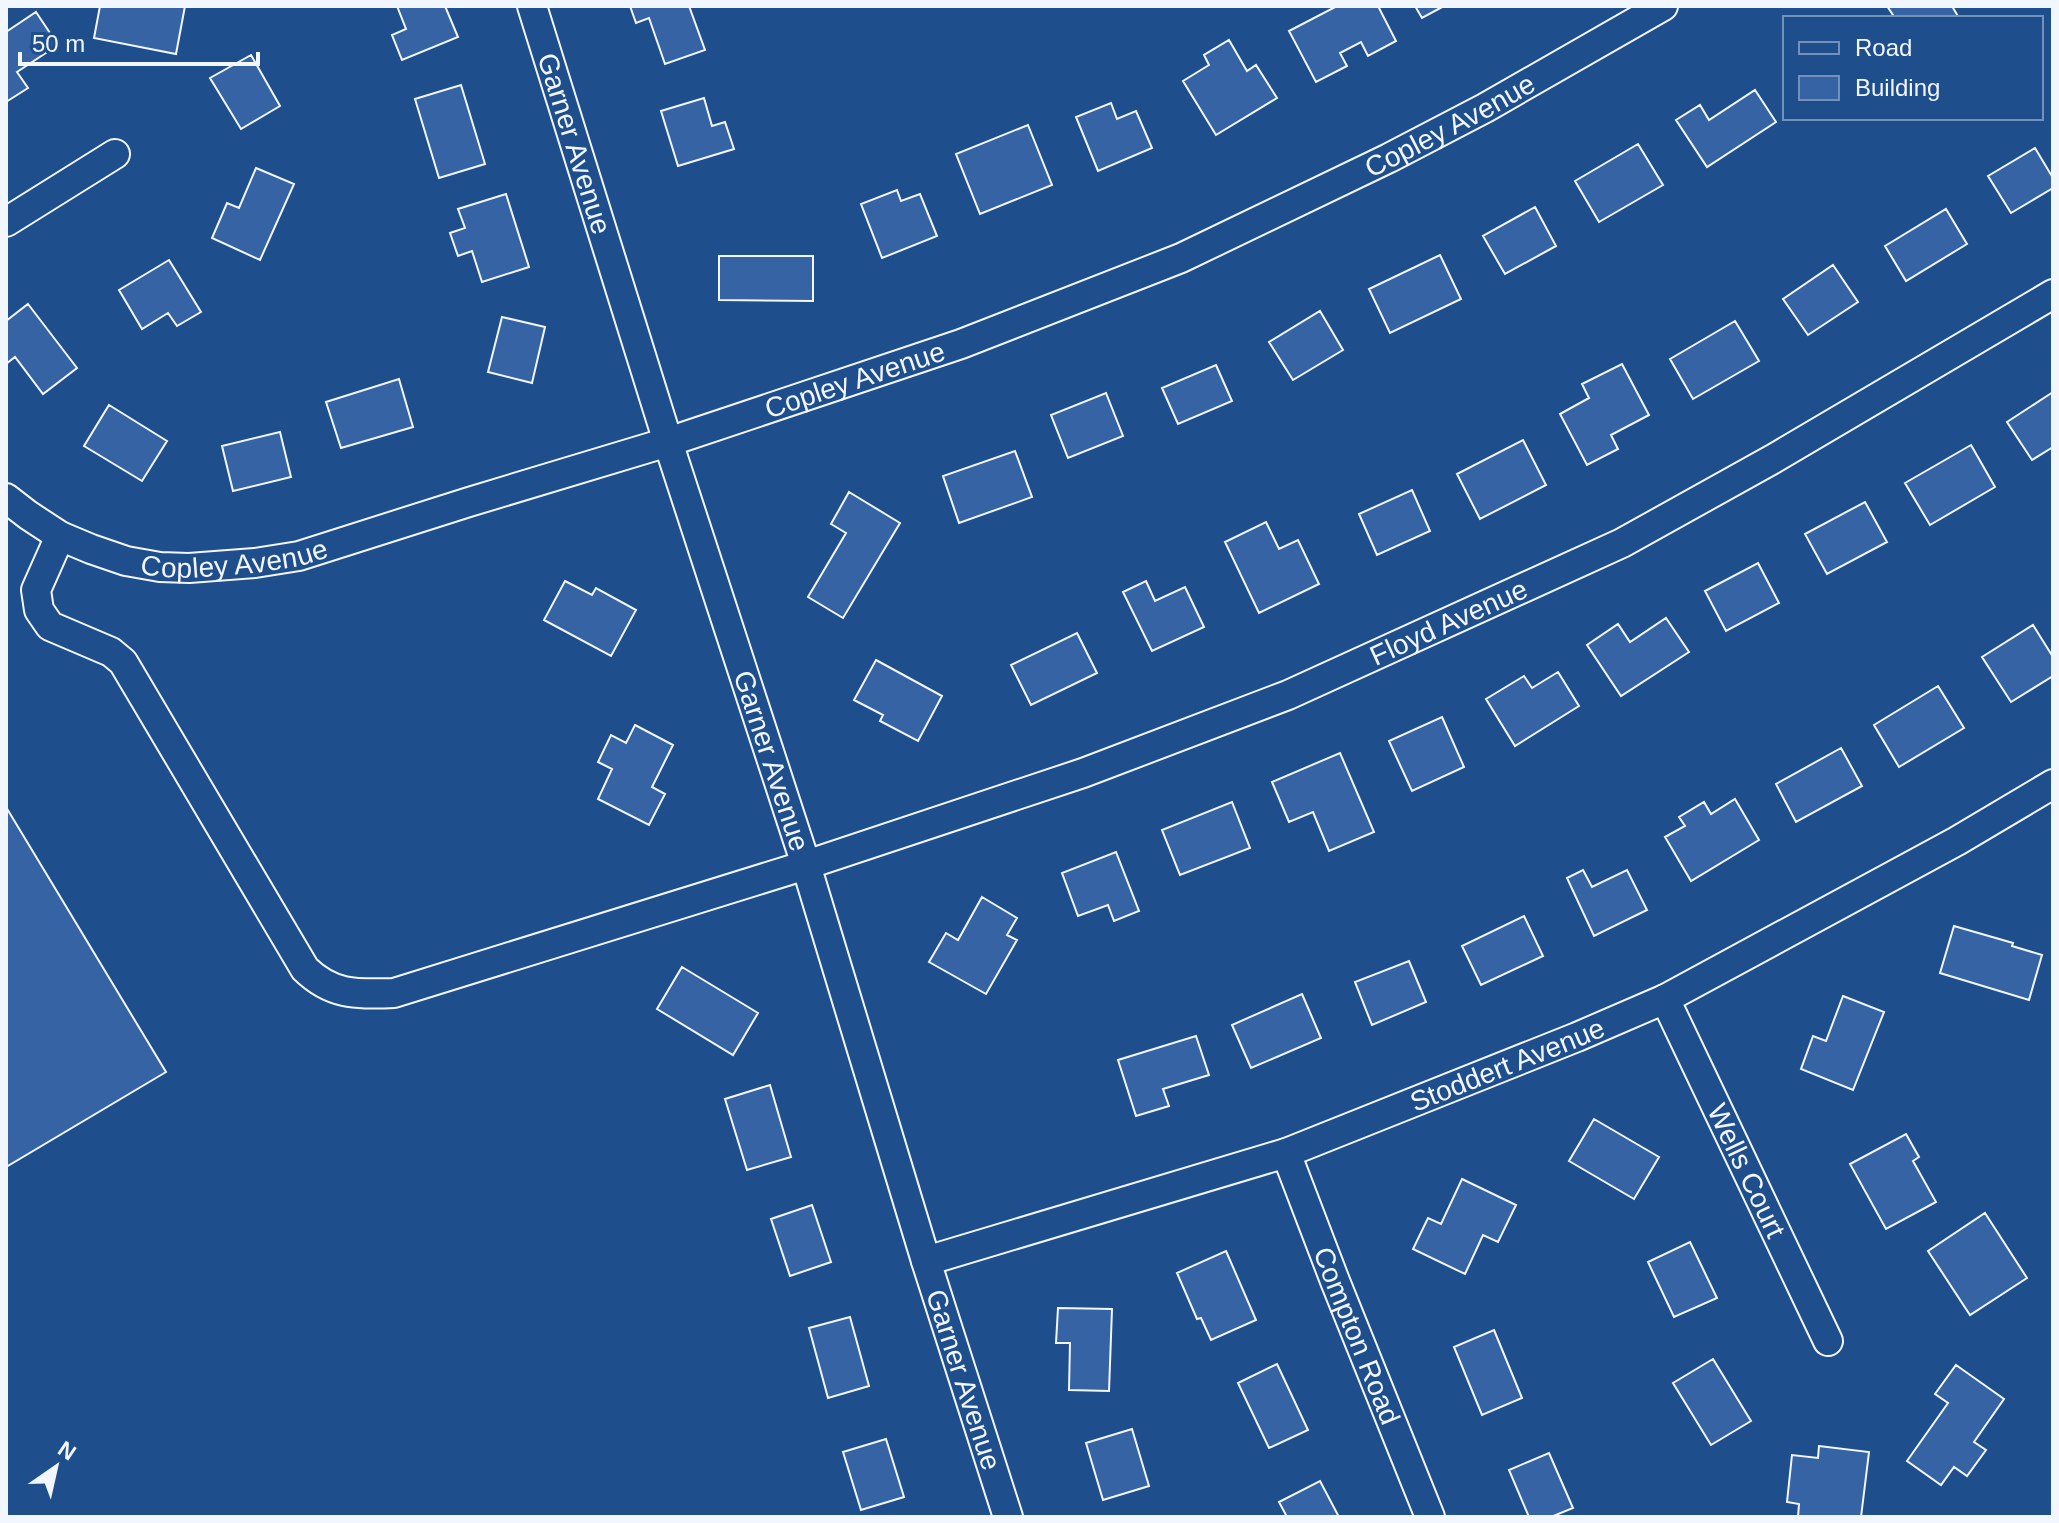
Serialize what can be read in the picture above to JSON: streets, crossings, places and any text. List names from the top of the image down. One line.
{"streets":{"street":["Copley Avenue","Garner Avenue","Floyd Avenue","Stoddert Avenue","Wells Court","Compton Road"]},"crossings":[["Copley Avenue","Garner Avenue"],["Copley Avenue","Floyd Avenue"],["Garner Avenue","Floyd Avenue"],["Garner Avenue","Stoddert Avenue"],["Stoddert Avenue","Wells Court"],["Stoddert Avenue","Compton Road"]],"legend":["Road","Building"],"scale_bar":"50 m","north":"top right"}
